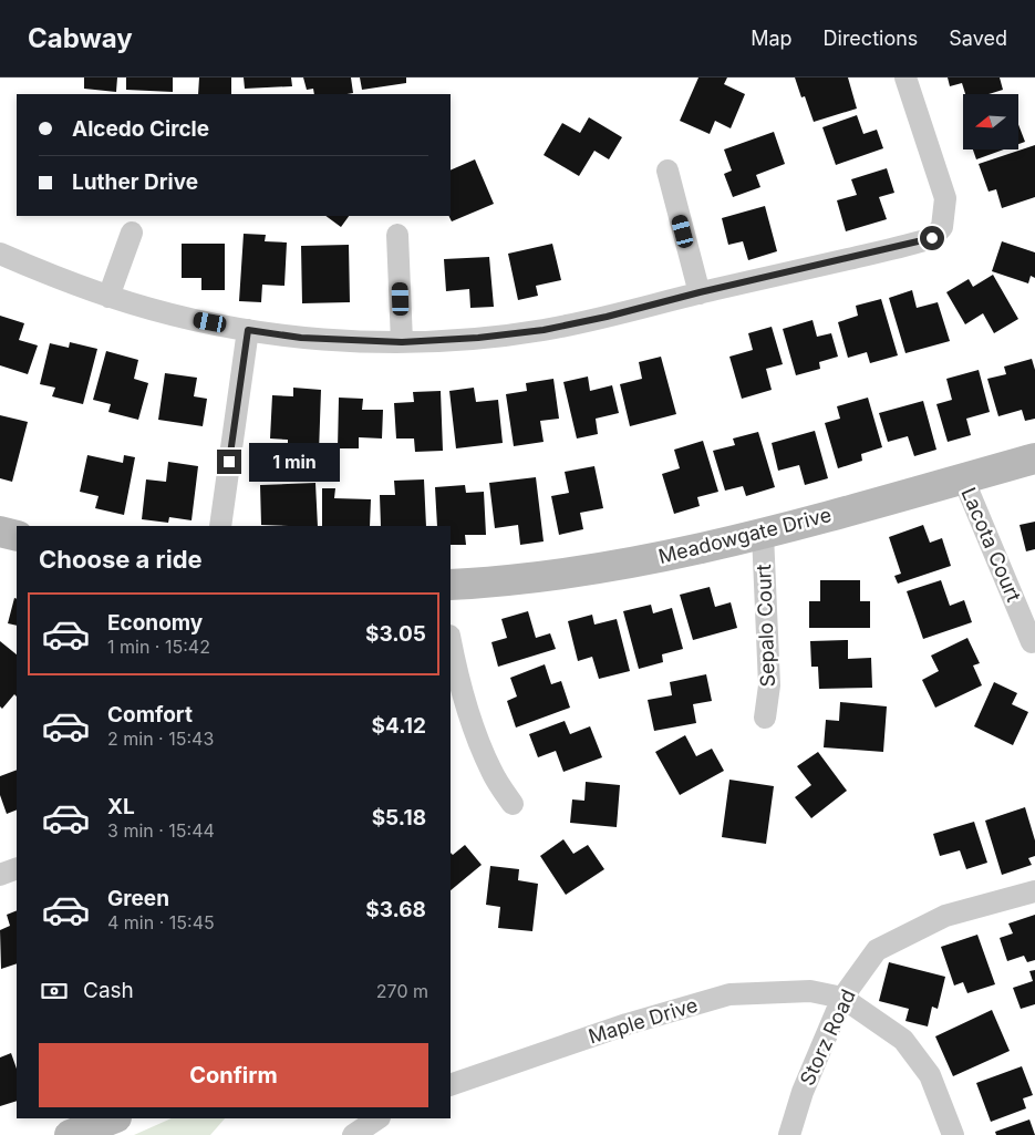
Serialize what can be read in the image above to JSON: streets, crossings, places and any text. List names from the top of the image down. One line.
{"streets":{"street":["Meadowgate Drive","Lacota Court","Sepalo Court","Maple Drive","Storz Road"]},"crossings":[["Meadowgate Drive","Lacota Court"],["Meadowgate Drive","Sepalo Court"],["Maple Drive","Storz Road"]],"north":"left","page":{"header":"Cabway","nav":["Map","Directions","Saved"],"banner":["Alcedo Circle","Luther Drive"],"bubble":"1 min","heading":"Choose a ride","list":[{"name":"Economy","note":"1 min · 15:42","value":"$3.05"},{"name":"Comfort","note":"2 min · 15:43","value":"$4.12"},{"name":"XL","note":"3 min · 15:44","value":"$5.18"},{"name":"Green","note":"4 min · 15:45","value":"$3.68"}],"pay":["Cash","270 m"],"buttons":"Confirm"}}
